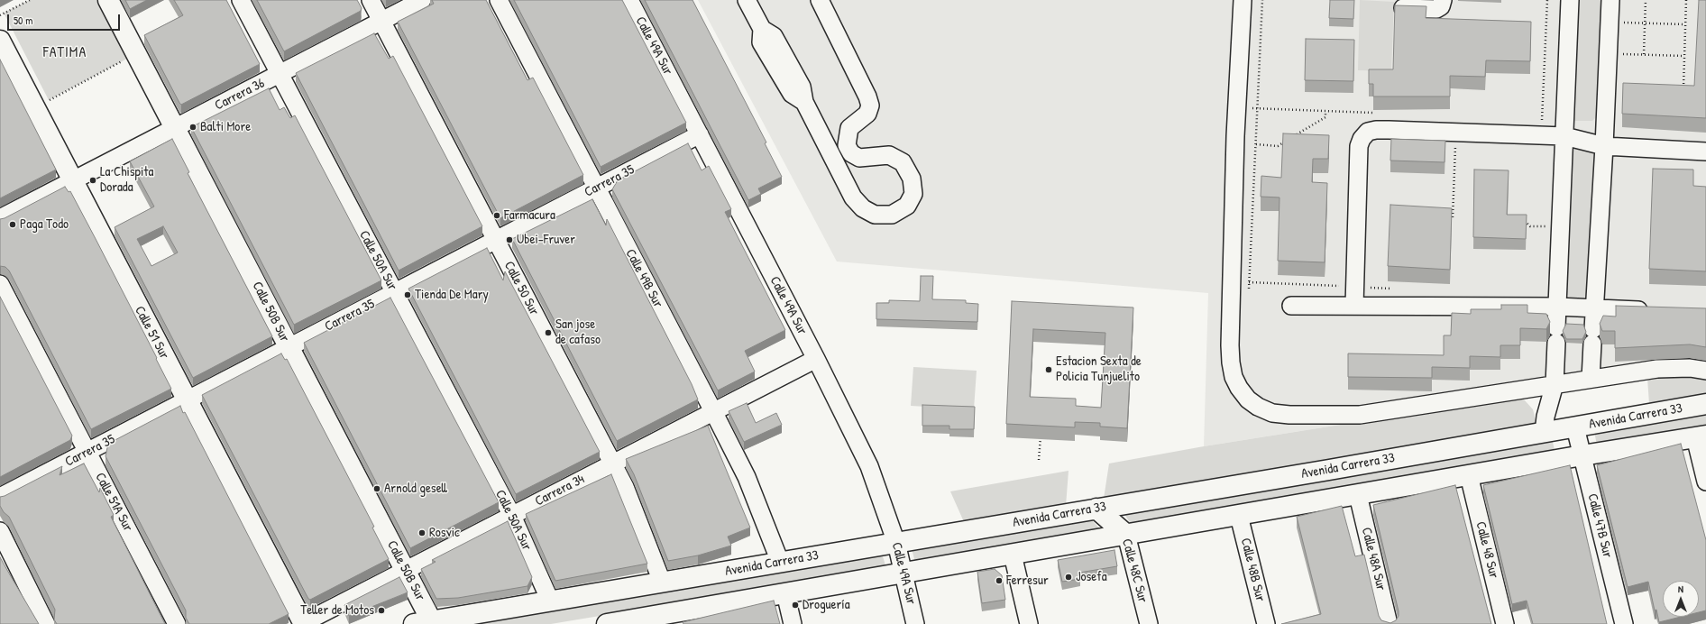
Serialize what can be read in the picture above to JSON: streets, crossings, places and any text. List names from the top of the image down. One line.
{"streets":{"main road":["Calle 50B Sur","Calle 51 Sur","Avenida Carrera 33","Calle 48C Sur"],"street":["Calle 49A Sur","Carrera 36","Carrera 35","Calle 50A Sur","Calle 49B Sur","Calle 50 Sur","Carrera 34","Calle 51A Sur","Calle 47B Sur","Calle 48 Sur","Calle 48A Sur","Calle 48B Sur"]},"crossings":[["Calle 49A Sur","Carrera 35"],["Calle 49A Sur","Avenida Carrera 33"],["Calle 49A Sur","Carrera 34"],["Carrera 36","Calle 50A Sur"],["Carrera 36","Calle 50 Sur"],["Carrera 36","Calle 50B Sur"],["Carrera 36","Calle 51 Sur"],["Carrera 35","Calle 50A Sur"],["Carrera 35","Calle 49B Sur"],["Carrera 35","Calle 50 Sur"],["Carrera 35","Calle 50B Sur"],["Carrera 35","Calle 51 Sur"],["Carrera 35","Calle 51A Sur"],["Calle 50A Sur","Avenida Carrera 33"],["Calle 50A Sur","Carrera 34"],["Calle 49B Sur","Avenida Carrera 33"],["Calle 49B Sur","Carrera 34"],["Calle 50 Sur","Avenida Carrera 33"],["Calle 50 Sur","Carrera 34"],["Calle 50B Sur","Avenida Carrera 33"],["Calle 50B Sur","Carrera 34"],["Calle 51 Sur","Carrera 34"],["Avenida Carrera 33","Calle 47B Sur"],["Avenida Carrera 33","Calle 48C Sur"]],"districts":["FATIMA"],"places":["Balti More","La Chispita Dorada","Farmacura","Paga Todo","Ubei-Fruver","Tienda De Mary","San jose de cafaso","Estacion Sexta de Policia Tunjuelito","Arnold gesell","Rosvic","Josefa","Ferresur","Droguería","Teller de Motos"],"scale_bar":"50 m","north":"top"}
